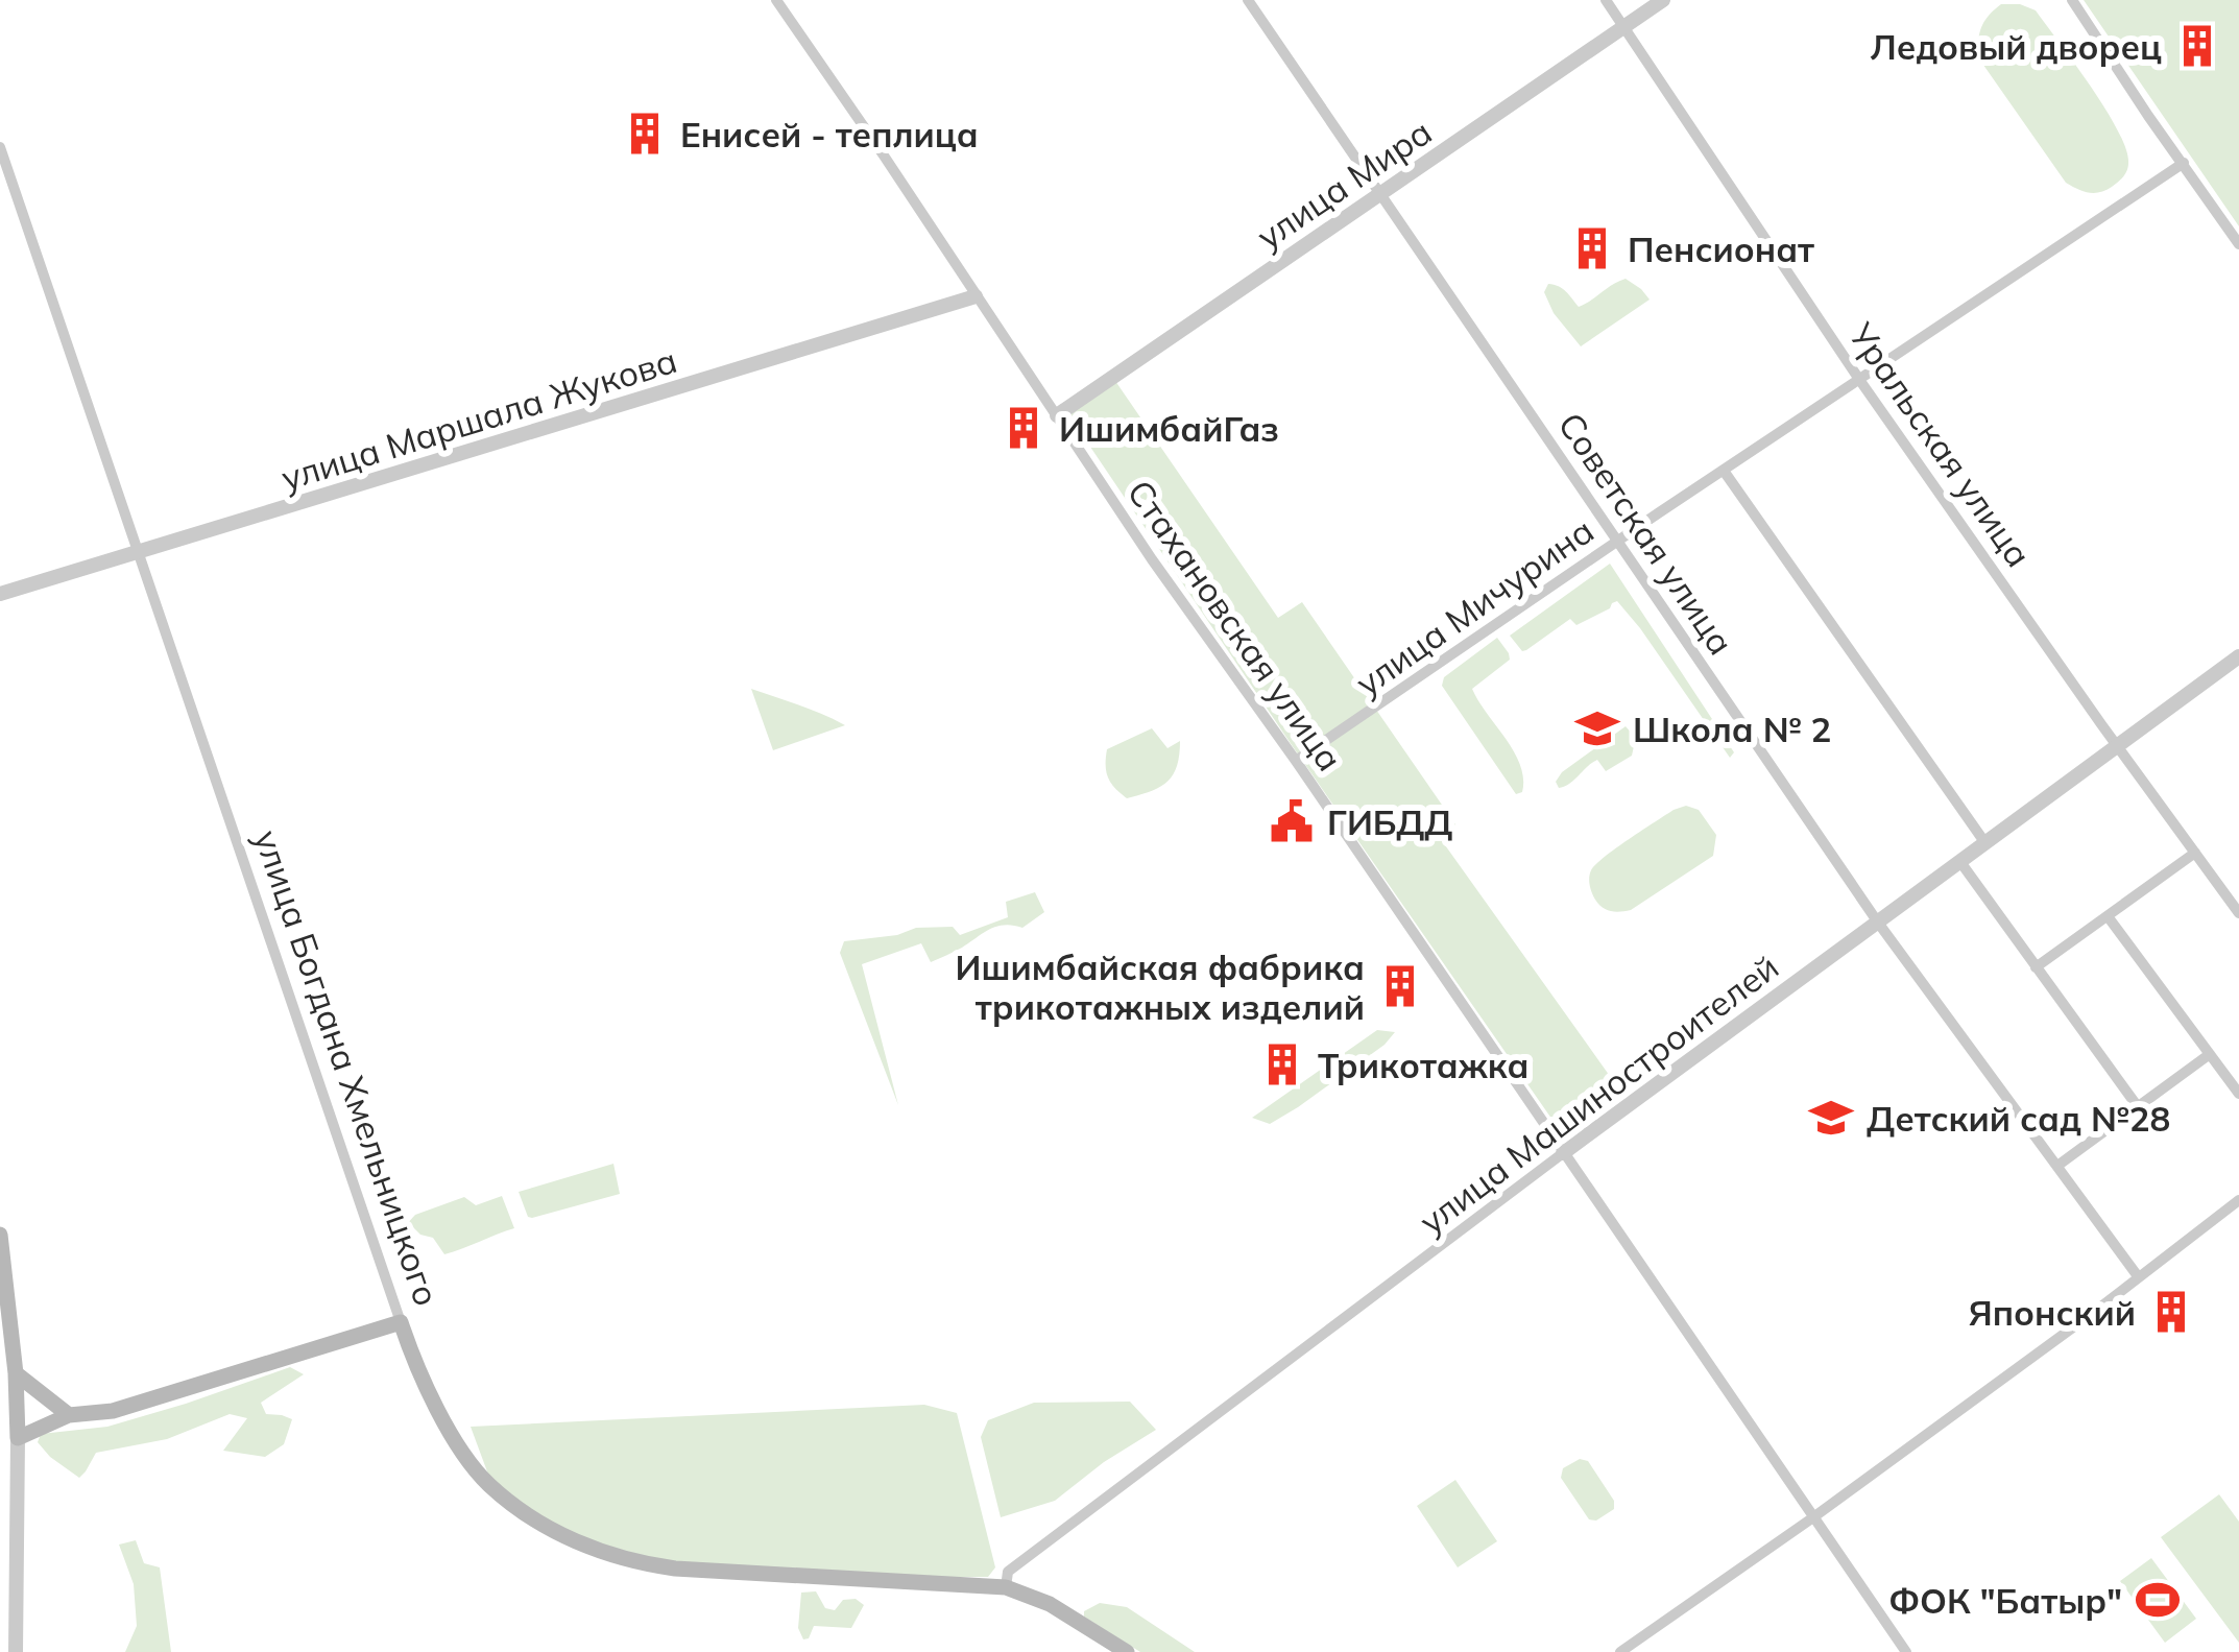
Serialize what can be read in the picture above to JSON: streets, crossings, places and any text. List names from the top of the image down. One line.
{"streets":{"main road":["улица Богдана Хмельницкого"],"street":["улица Мира","улица Маршала Жукова","Уральская улица","Советская улица","улица Мичурина","Стахановская улица","улица Машиностроителей"]},"crossings":[["улица Мира","Уральская улица"],["улица Мира","Советская улица"],["улица Мира","Стахановская улица"],["улица Маршала Жукова","Стахановская улица"],["улица Маршала Жукова","улица Богдана Хмельницкого"],["Уральская улица","улица Мичурина"],["Уральская улица","улица Машиностроителей"],["Советская улица","улица Мичурина"],["Советская улица","улица Машиностроителей"],["улица Мичурина","Стахановская улица"],["Стахановская улица","улица Машиностроителей"],["улица Богдана Хмельницкого","улица Машиностроителей"]],"places":{"building":["Ледовый дворец","Енисей - теплица","Пенсионат","ИшимбайГаз","Ишимбайская фабрика трикотажных изделий","Трикотажка","Японский"],"school or university":["Школа № 2","Детский сад №28"],"public building":["ГИБДД"],"sports":["ФОК \"Батыр\""]}}
